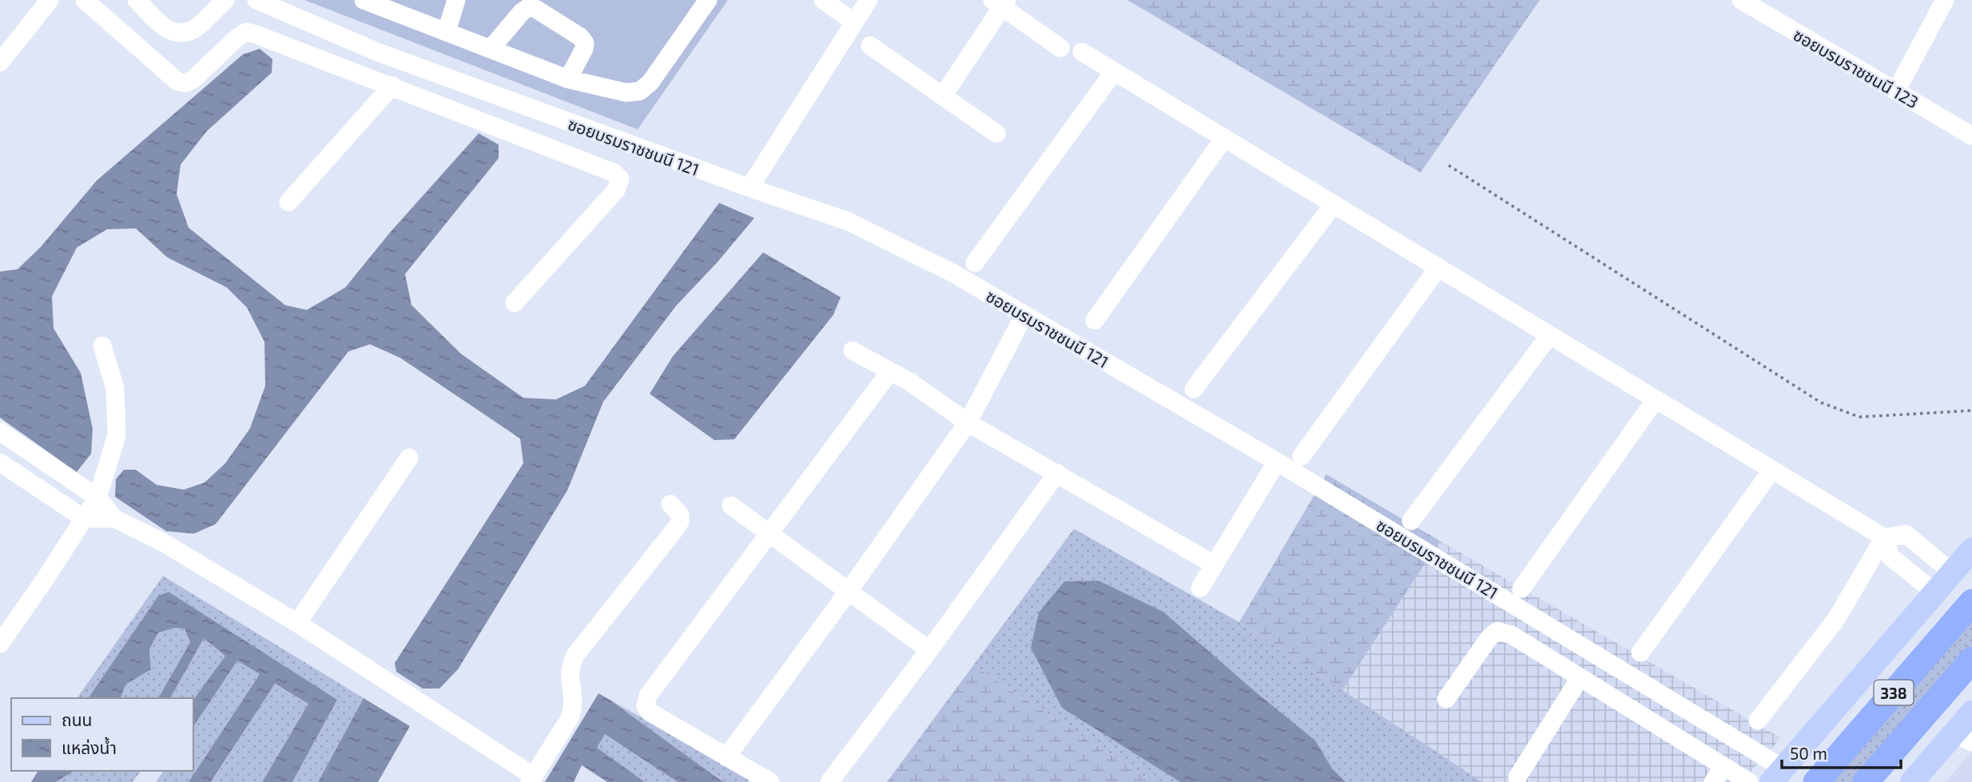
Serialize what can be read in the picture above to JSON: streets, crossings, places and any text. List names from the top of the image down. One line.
{"streets":{"highway":["338"],"street":["ซอยบรมราชชนนี 123","ซอยบรมราชชนนี 121"]},"crossings":[["ซอยบรมราชชนนี 121","338"]],"legend":["ถนน","แหล่งน้ำ"],"scale_bar":"50 m"}
